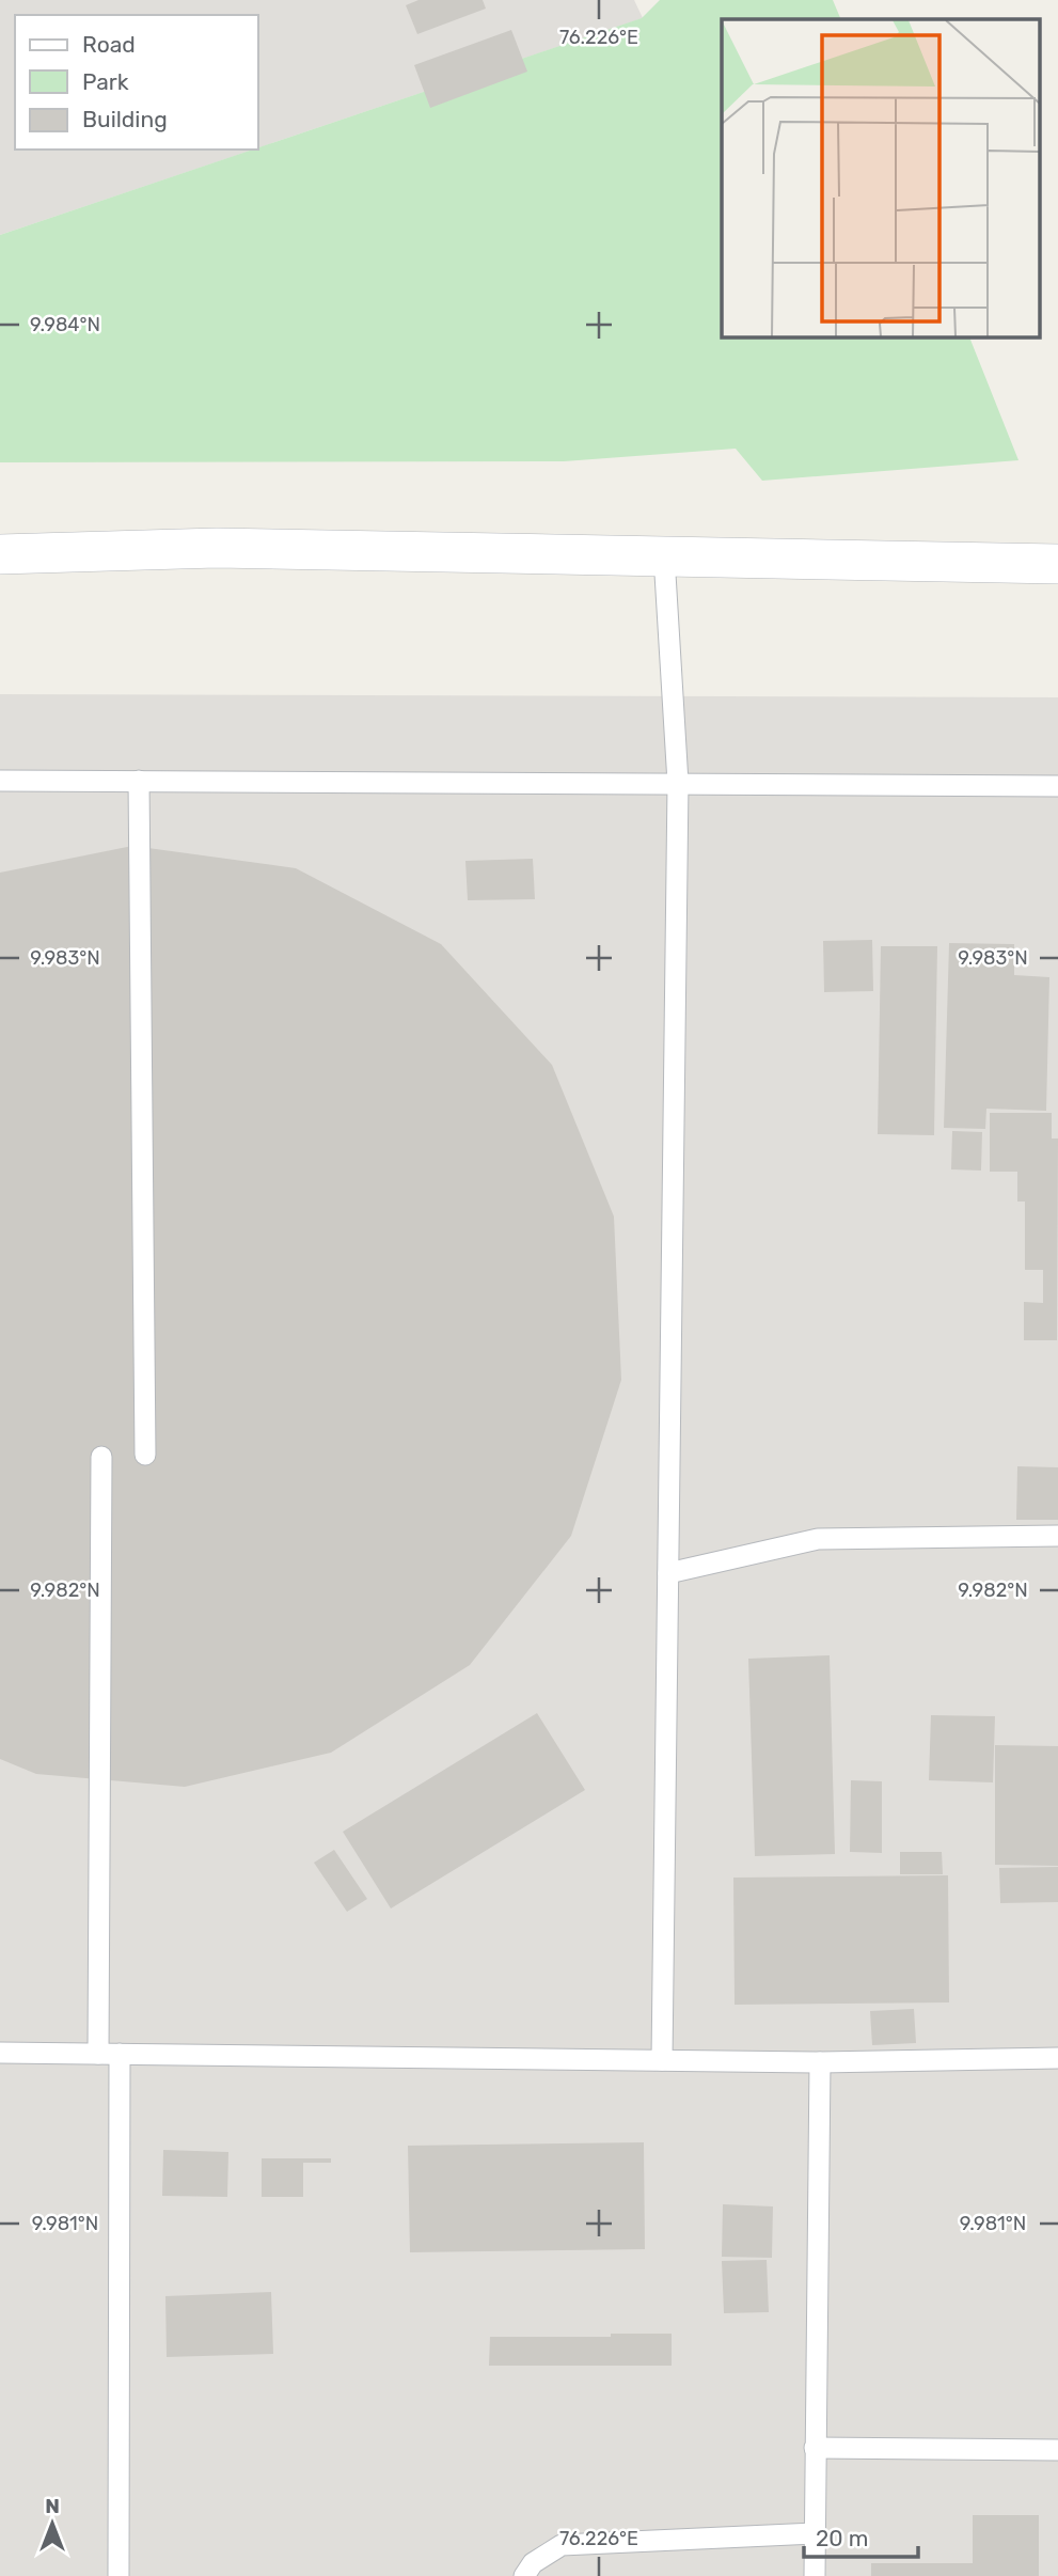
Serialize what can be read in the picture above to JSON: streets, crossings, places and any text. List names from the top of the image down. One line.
{"legend":["Road","Park","Building"],"scale_bar":"20 m","north":"top","coordinates":["76.226°E","9.984°N","9.983°N","9.982°N","9.981°N"]}
